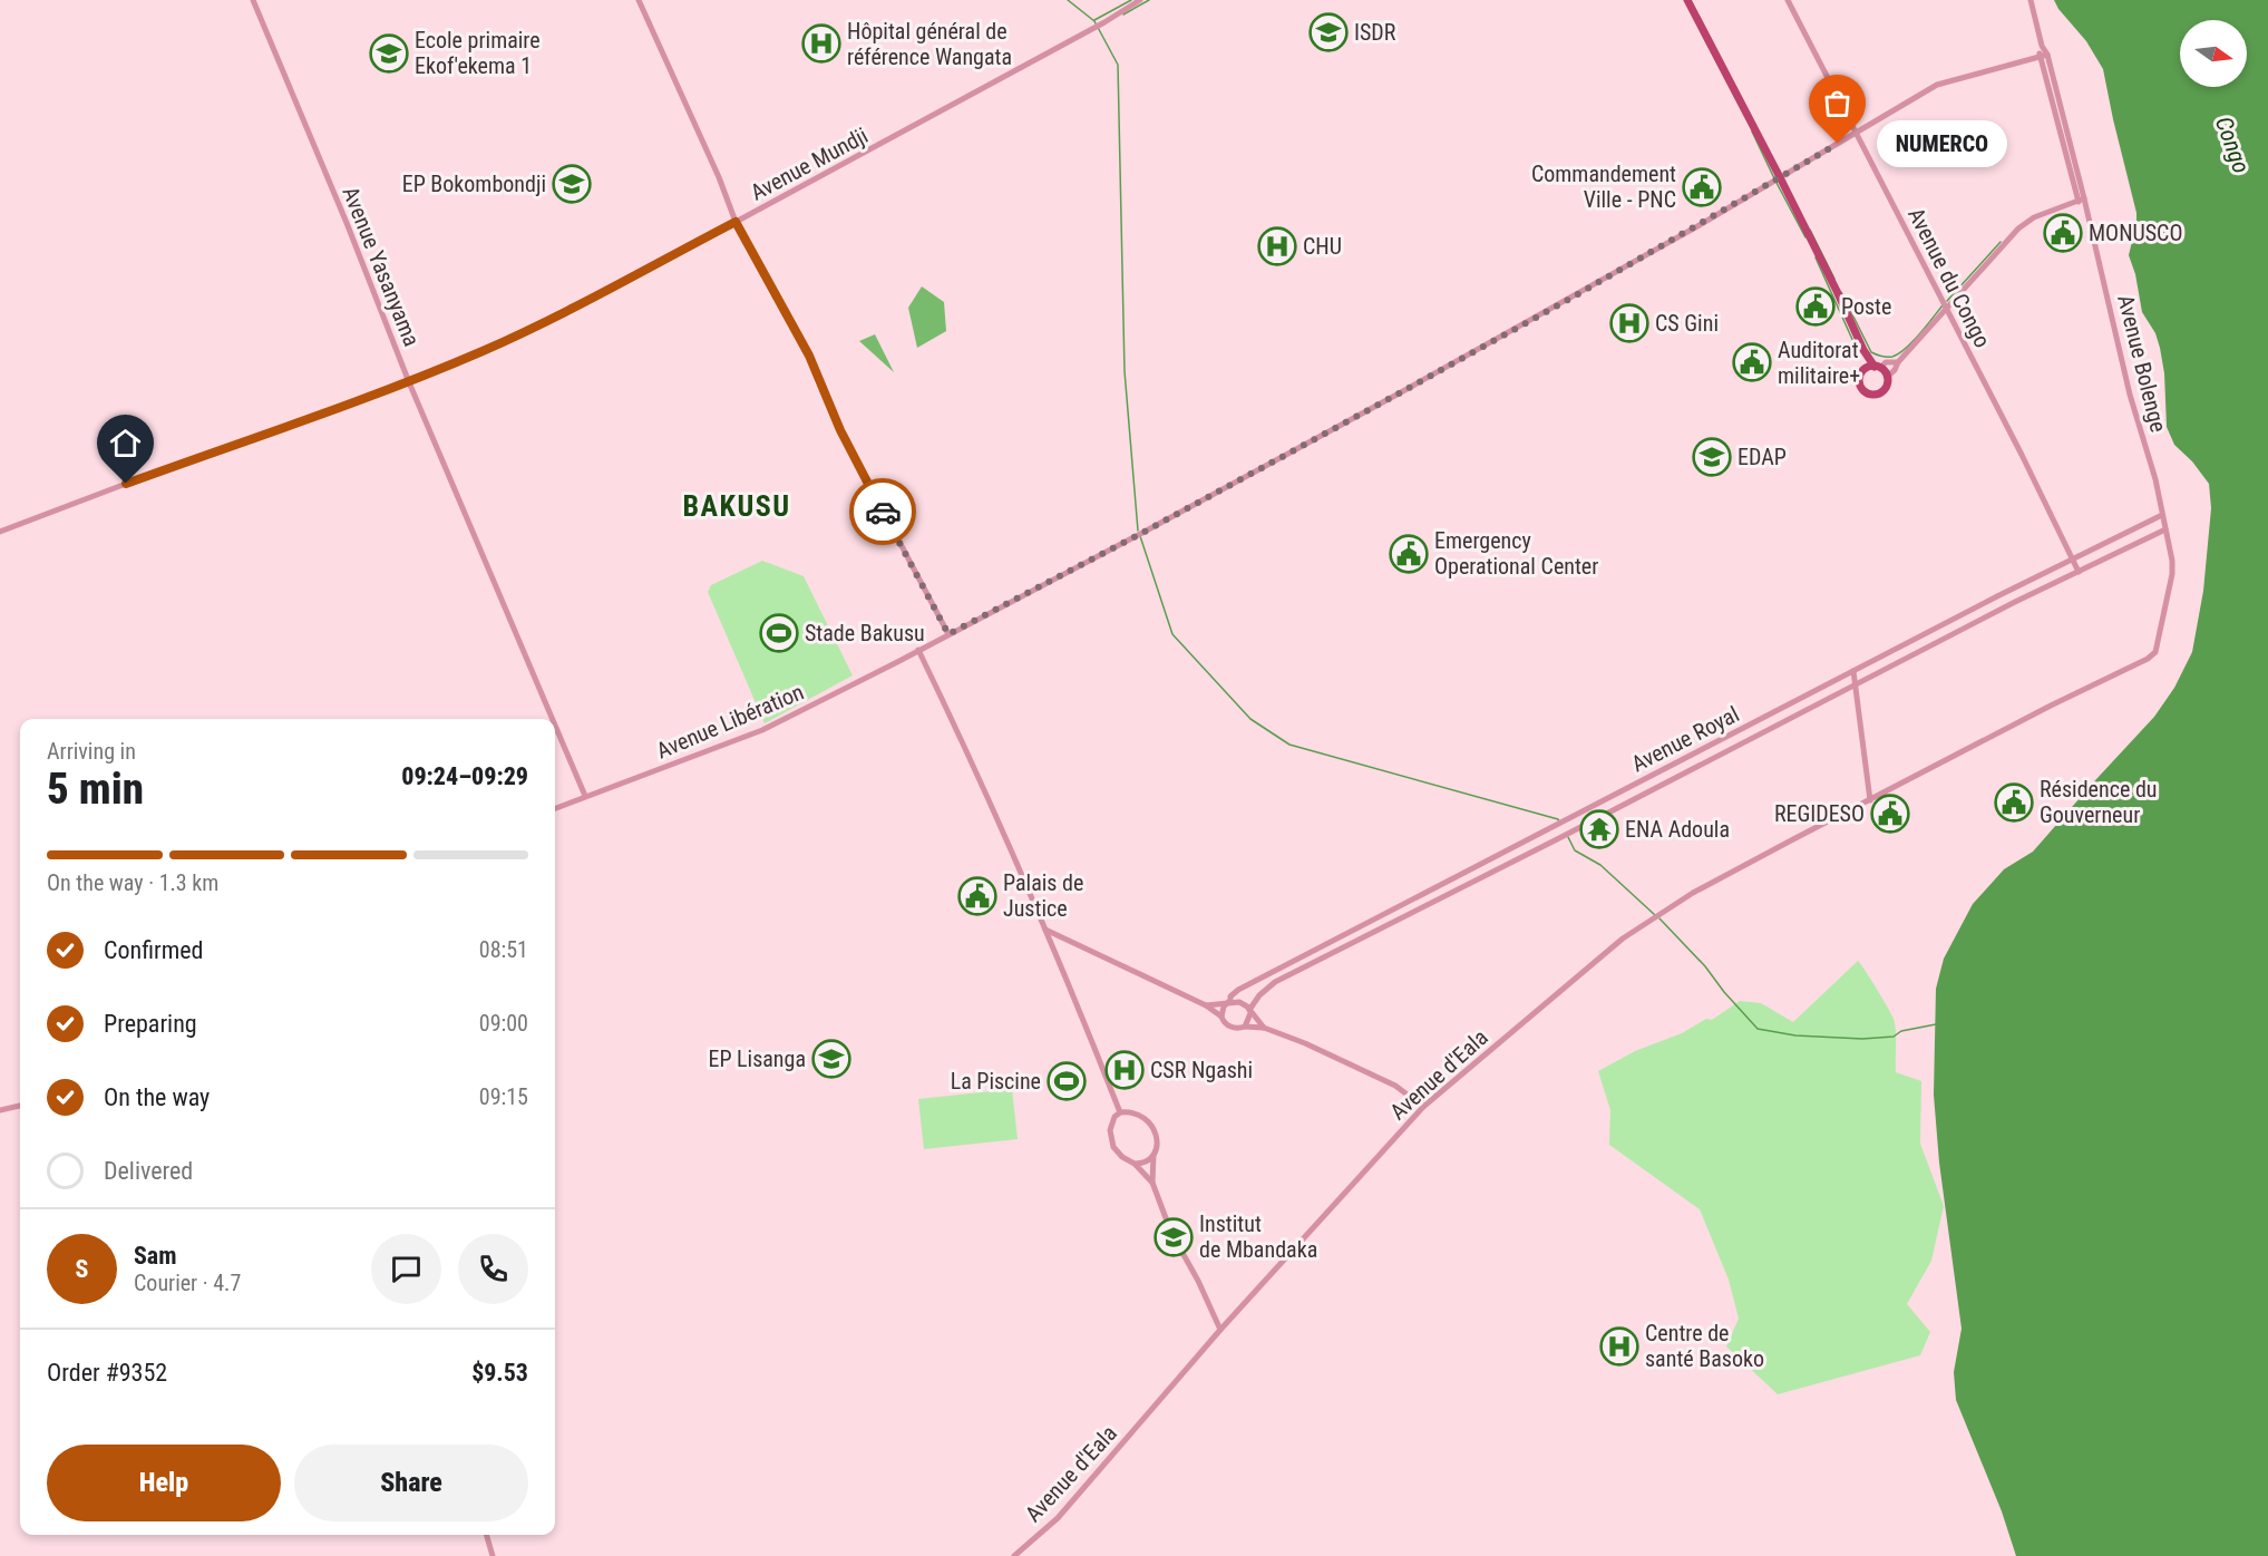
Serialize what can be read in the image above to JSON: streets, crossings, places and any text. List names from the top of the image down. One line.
{"streets":{"street":["Avenue Mundji","Avenue Yasanyama","Avenue du Congo","Avenue Bolenge","Avenue Libération","Avenue Royal","Avenue d'Eala"]},"crossings":[["Avenue Mundji","Avenue Yasanyama"],["Avenue Yasanyama","Avenue Libération"],["Avenue du Congo","Avenue Royal"],["Avenue Bolenge","Avenue Royal"],["Avenue Bolenge","Avenue d'Eala"]],"districts":["BAKUSU"],"water":["Congo"],"places":{"school or university":["ISDR","Ecole primaire Ekof'ekema 1","EP Bokombondji","EDAP","EP Lisanga","Institut de Mbandaka"],"hospital":["Hôpital général de référence Wangata","CHU","CS Gini","CSR Ngashi","Centre de santé Basoko"],"other":["NUMERCO"],"public building":["Commandement Ville - PNC","MONUSCO","Poste","Auditorat militaire+","Emergency Operational Center","Résidence du Gouverneur","REGIDESO","Palais de Justice"],"sports":["Stade Bakusu","La Piscine"],"temple":["ENA Adoula"]},"north":"right","page":{"bubble":"NUMERCO","heading":["5 min","Arriving in","09:24–09:29"],"panel":["Sam","Courier · 4.7","Order #9352","$9.53"],"bar":"On the way · 1.3 km","list":[["Confirmed","08:51"],["Preparing","09:00"],["On the way","09:15"],"Delivered"],"round":"S","buttons":["Help","Share"]}}
